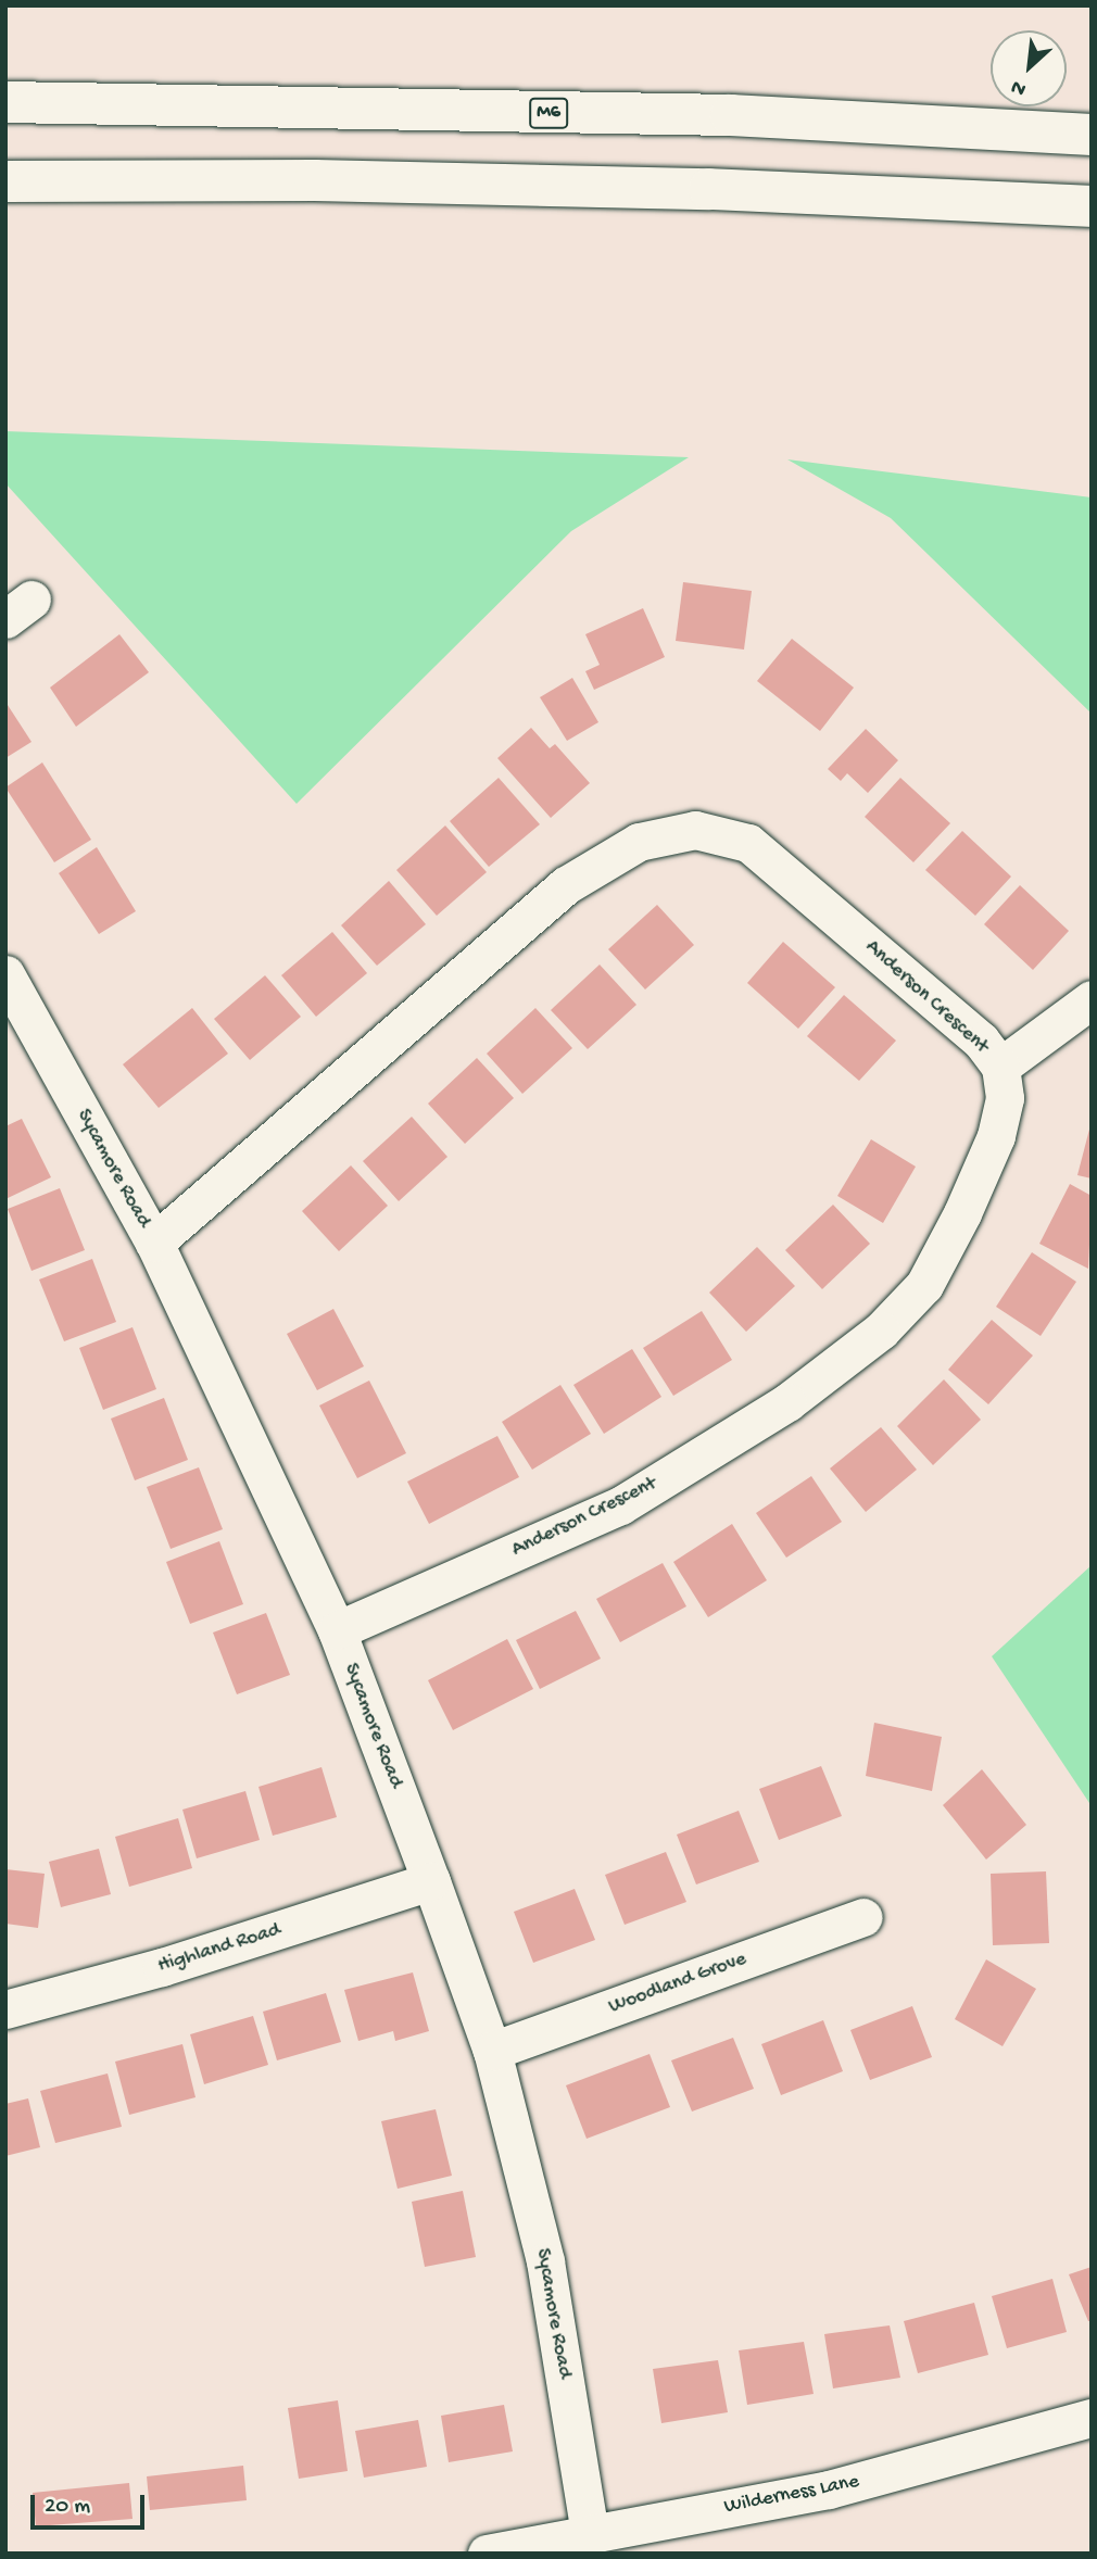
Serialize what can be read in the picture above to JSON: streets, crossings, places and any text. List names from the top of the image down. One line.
{"streets":{"highway":["M6"],"street":["Anderson Crescent","Sycamore Road","Highland Road","Woodland Grove","Wilderness Lane"]},"crossings":[["Anderson Crescent","Sycamore Road"],["Sycamore Road","Highland Road"],["Sycamore Road","Woodland Grove"],["Sycamore Road","Wilderness Lane"]],"scale_bar":"20 m","north":"bottom left"}
